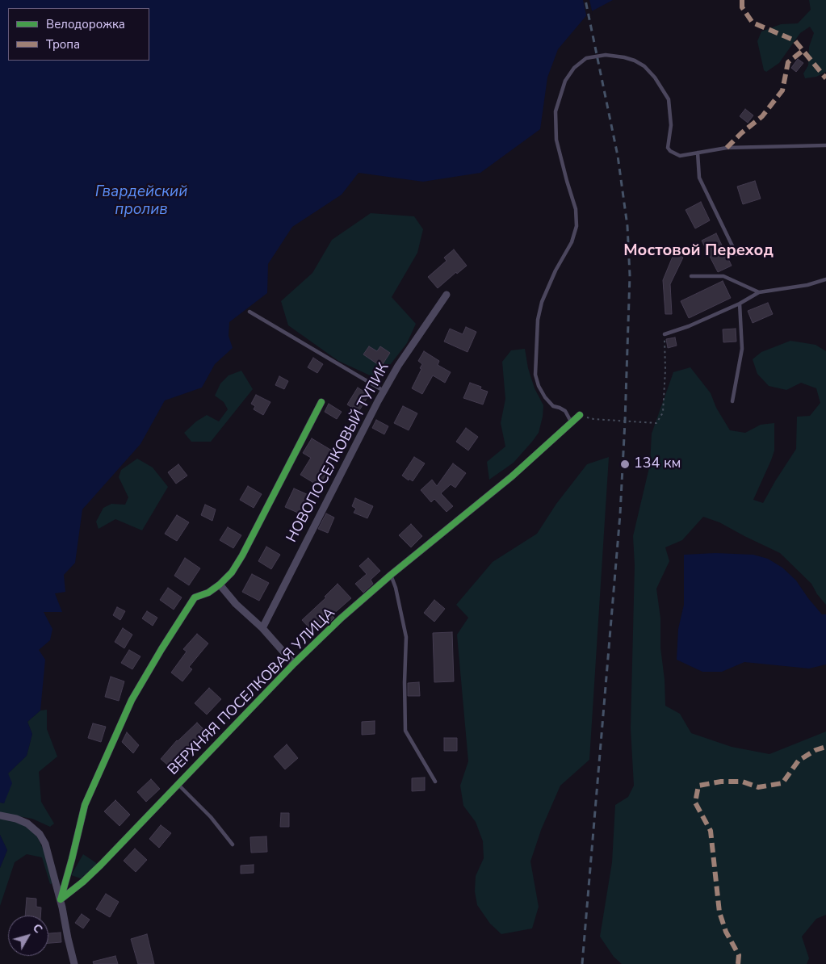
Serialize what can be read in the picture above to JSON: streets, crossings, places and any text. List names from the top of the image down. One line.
{"streets":{"street":["НОВОПОСЕЛКОВЫЙ ТУПИК","ВЕРХНЯЯ ПОСЕЛКОВАЯ УЛИЦА"]},"districts":["Мостовой Переход"],"water":["Гвардейский пролив"],"places":["134 км"],"legend":["Велодорожка","Тропа"],"north":"top right"}
